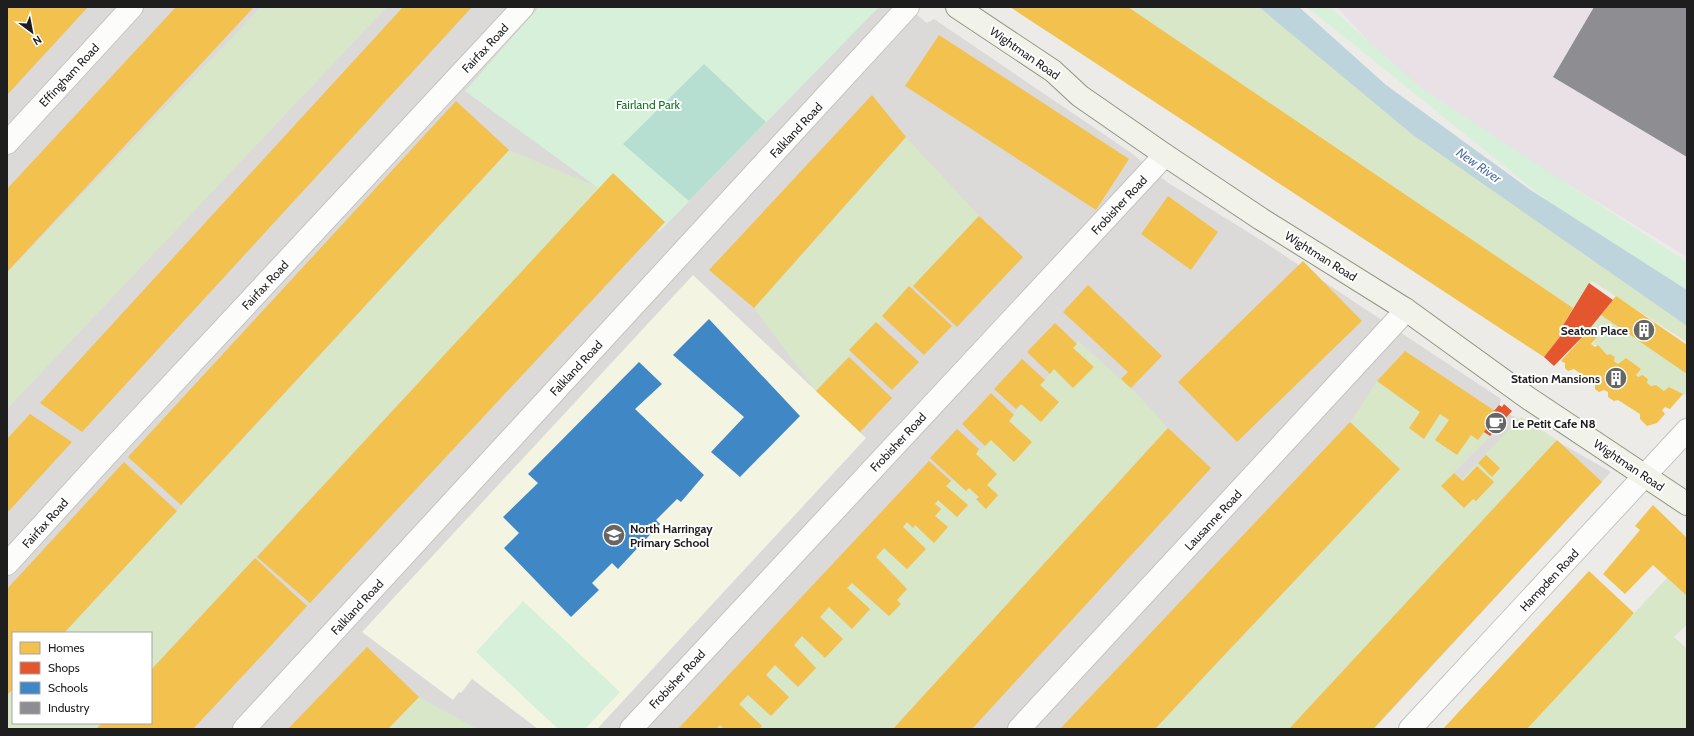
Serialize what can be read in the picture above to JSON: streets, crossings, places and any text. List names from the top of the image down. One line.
{"streets":{"main road":["Wightman Road"],"street":["Fairfax Road","Effingham Road","Falkland Road","Frobisher Road","Lausanne Road","Hampden Road"]},"crossings":[["Wightman Road","Frobisher Road"],["Wightman Road","Lausanne Road"],["Wightman Road","Hampden Road"]],"water":["New River"],"parks":["Fairland Park"],"places":{"building":["Seaton Place","Station Mansions"],"cafe":["Le Petit Cafe N8"],"school or university":["North Harringay Primary School"]},"legend":["Homes","Shops","Schools","Industry"],"north":"bottom right"}
